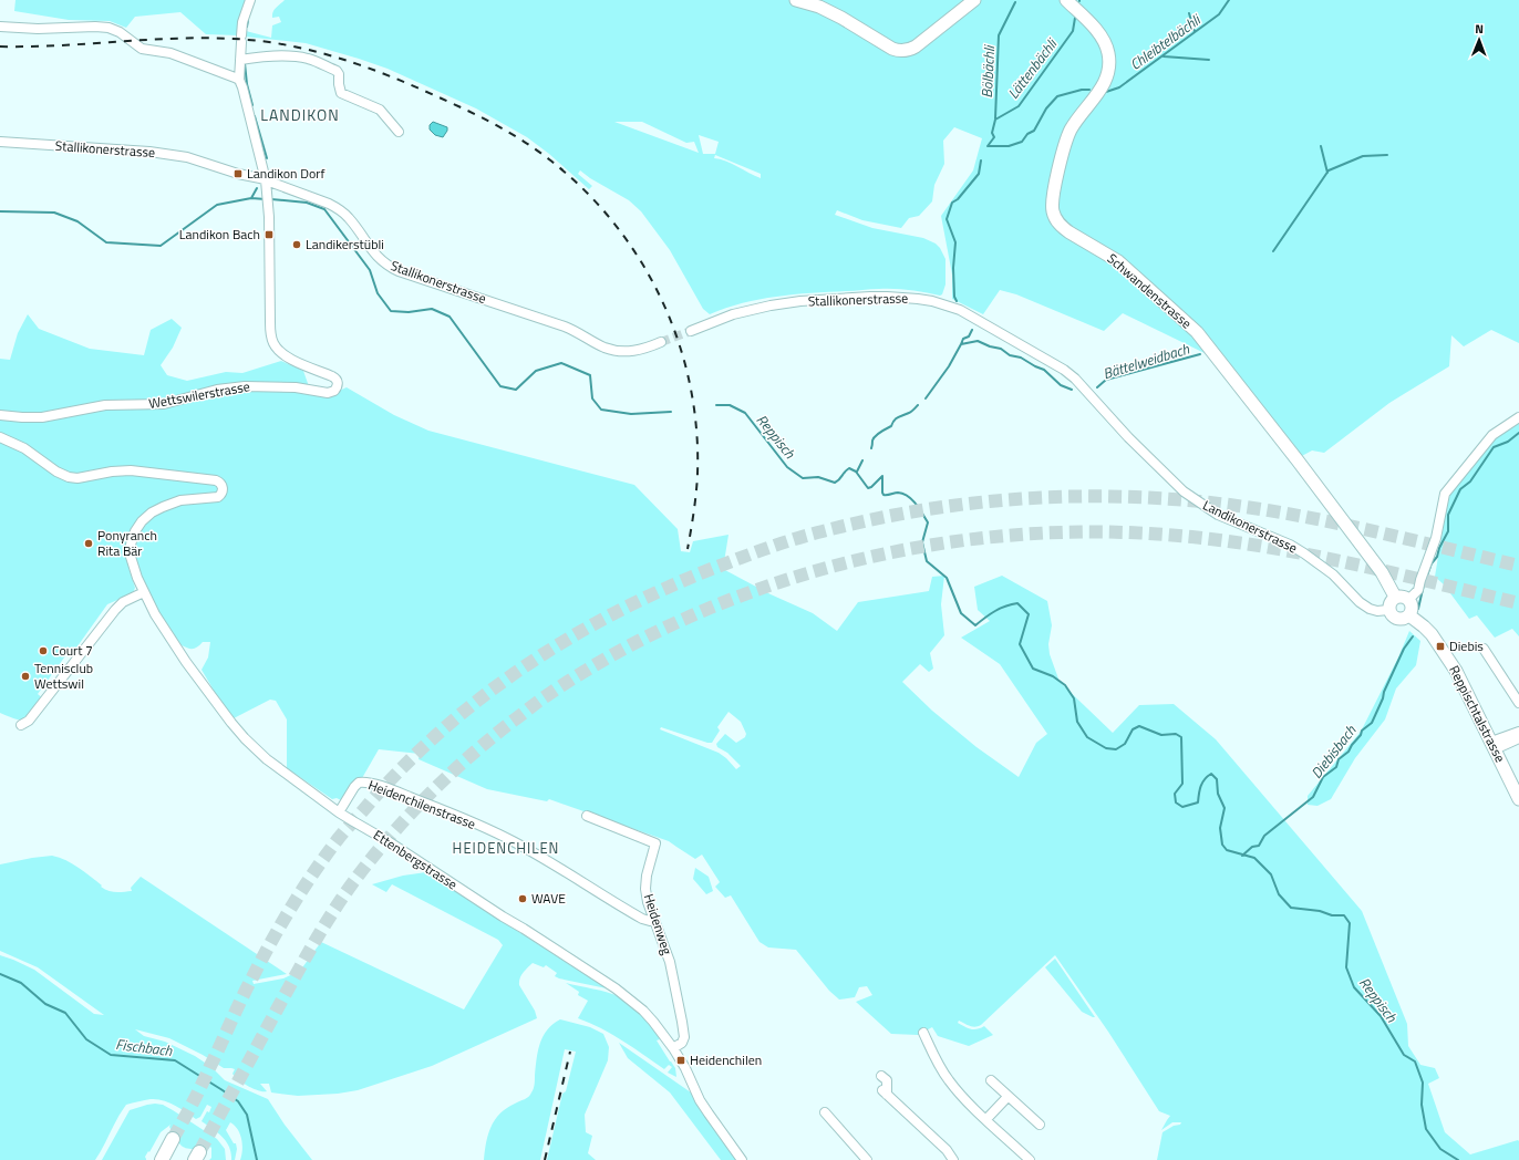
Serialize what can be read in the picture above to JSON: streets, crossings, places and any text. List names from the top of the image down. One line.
{"streets":{"main road":["Schwandenstrasse","Reppischtalstrasse"],"street":["Stallikonerstrasse","Wettswilerstrasse","Landikonerstrasse","Heidenchilenstrasse","Ettenbergstrasse","Heidenweg"]},"crossings":[["Stallikonerstrasse","Wettswilerstrasse"],["Stallikonerstrasse","Landikonerstrasse"],["Schwandenstrasse","Landikonerstrasse"],["Schwandenstrasse","Reppischtalstrasse"],["Landikonerstrasse","Reppischtalstrasse"],["Heidenchilenstrasse","Ettenbergstrasse"],["Heidenchilenstrasse","Heidenweg"],["Ettenbergstrasse","Heidenweg"]],"districts":["LANDIKON","HEIDENCHILEN"],"water":["Chleibtelbächli","Lättenbächli","Bölbächli","Bättelweidbach","Reppisch","Diebisbach","Fischbach"],"places":{"transit":["Landikon Dorf","Landikon Bach","Diebis","Heidenchilen"],"other":["Landikerstübli","Ponyranch Rita Bär","Court 7","Tennisclub Wettswil","WAVE"]},"north":"top"}
